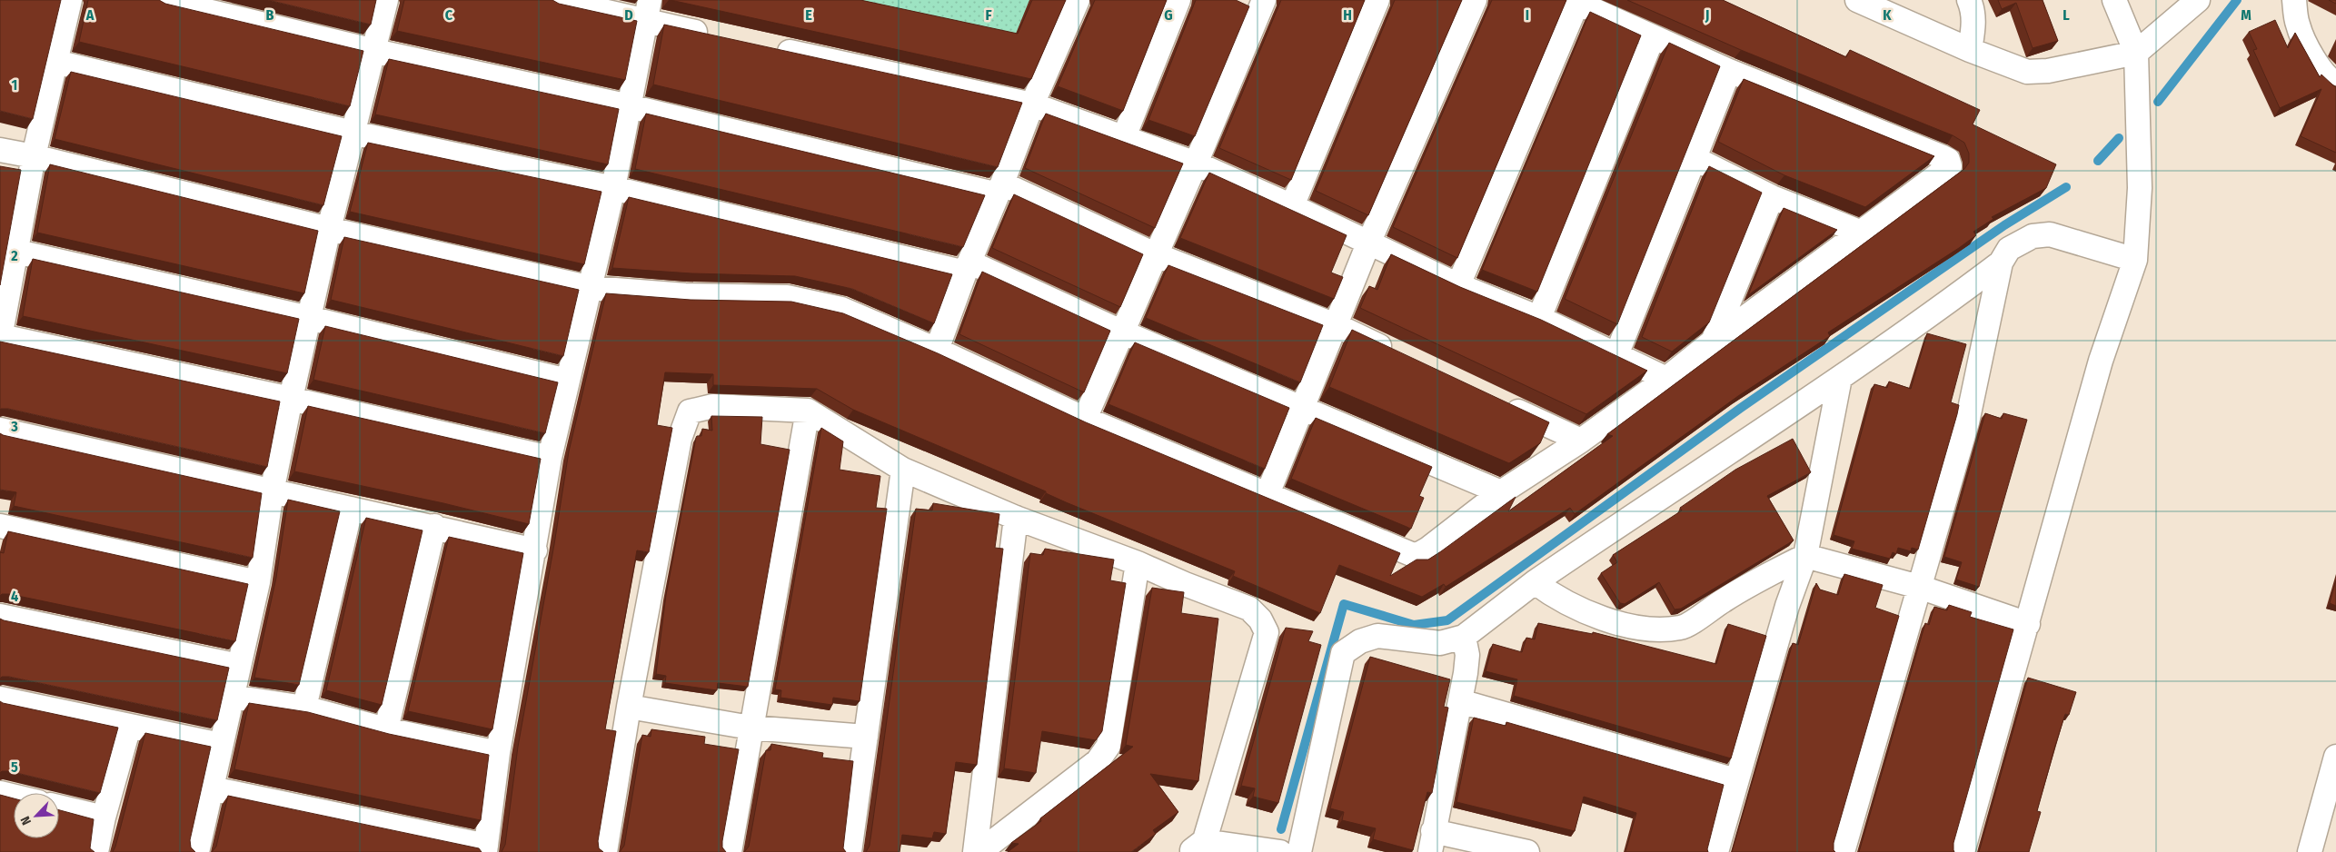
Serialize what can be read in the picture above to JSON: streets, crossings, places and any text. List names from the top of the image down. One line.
{"north":"bottom left","grid":{"columns":["A","B","C","D","E","F","G","H","I","J","K","L","M"],"rows":["1","2","3","4","5"]}}
